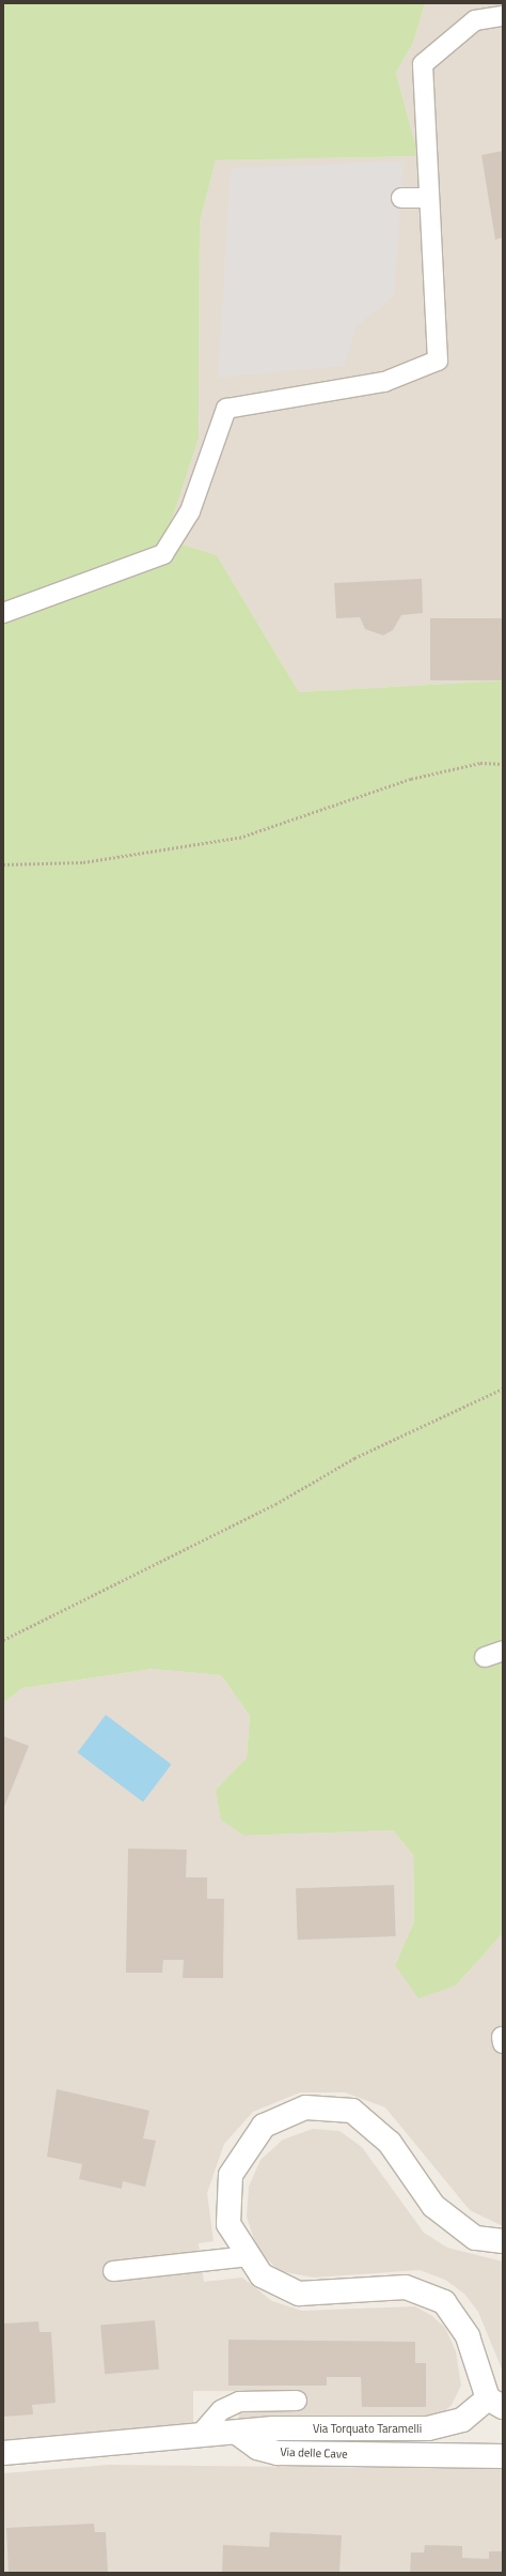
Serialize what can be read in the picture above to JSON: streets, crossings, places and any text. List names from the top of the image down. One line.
{"streets":{"street":["Via Torquato Taramelli","Via delle Cave"]},"crossings":[["Via Torquato Taramelli","Via delle Cave"]]}
